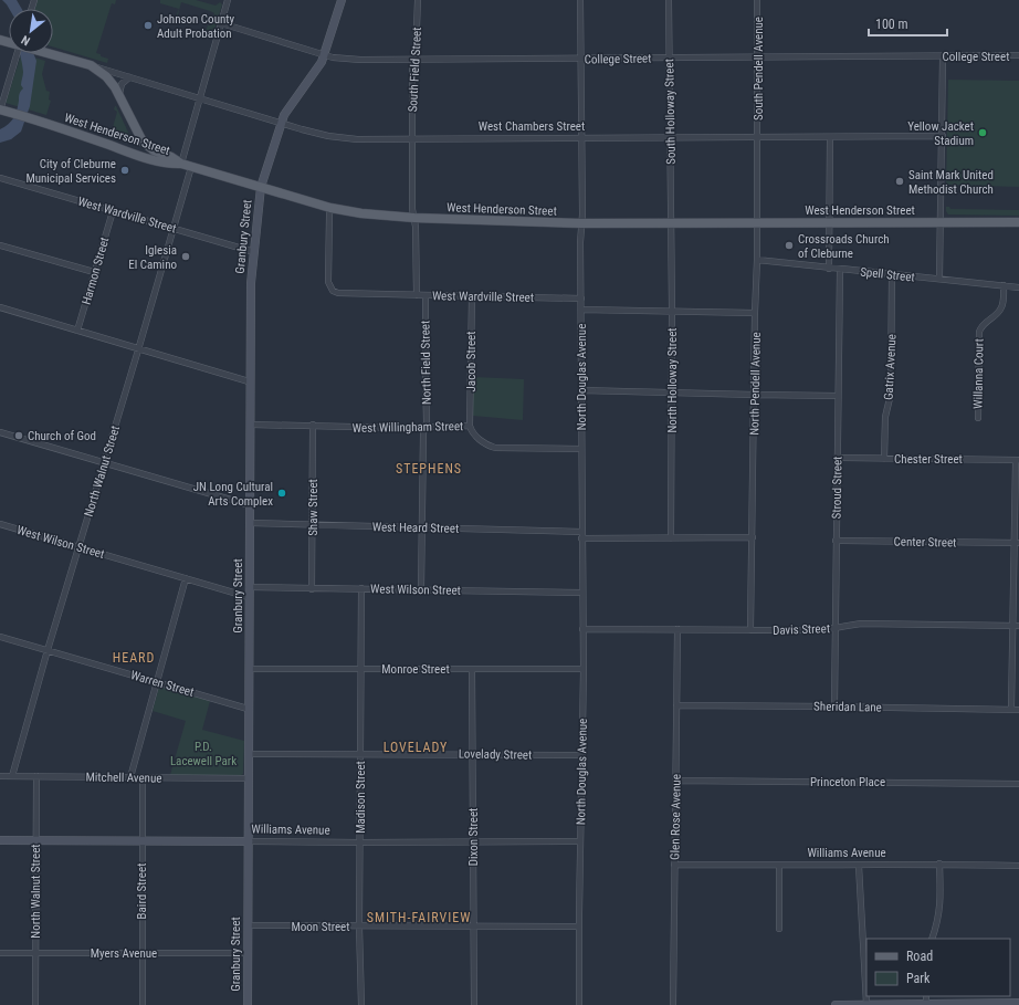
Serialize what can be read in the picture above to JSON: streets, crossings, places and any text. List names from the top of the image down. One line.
{"streets":{"main road":["West Chambers Street","West Henderson Street"],"street":["College Street","South Pendell Avenue","South Field Street","South Holloway Street","West Wardville Street","Granbury Street","Harmon Street","Spell Street","Jacob Street","North Field Street","Gatrix Avenue","Willanna Court","North Douglas Avenue","North Holloway Street","North Pendell Avenue","West Willingham Street","Chester Street","North Walnut Street","Stroud Street","Shaw Street","West Heard Street","West Wilson Street","Center Street","Davis Street","Monroe Street","Warren Street","Sheridan Lane","Lovelady Street","Mitchell Avenue","Princeton Place","Madison Street","Glen Rose Avenue","Williams Avenue","Dixon Street","Baird Street","Moon Street","Myers Avenue"]},"crossings":[["College Street","South Pendell Avenue"],["College Street","South Field Street"],["College Street","South Holloway Street"],["College Street","Granbury Street"],["College Street","North Douglas Avenue"],["South Pendell Avenue","West Chambers Street"],["South Pendell Avenue","North Pendell Avenue"],["South Field Street","West Chambers Street"],["South Holloway Street","West Chambers Street"],["South Holloway Street","West Henderson Street"],["South Holloway Street","North Holloway Street"],["West Chambers Street","West Henderson Street"],["West Chambers Street","Granbury Street"],["West Chambers Street","North Douglas Avenue"],["West Chambers Street","North Pendell Avenue"],["West Henderson Street","West Wardville Street"],["West Henderson Street","Granbury Street"],["West Henderson Street","North Douglas Avenue"],["West Henderson Street","North Holloway Street"],["West Henderson Street","North Pendell Avenue"],["West Henderson Street","North Walnut Street"],["West Wardville Street","Granbury Street"],["West Wardville Street","Harmon Street"],["West Wardville Street","Jacob Street"],["West Wardville Street","North Field Street"],["West Wardville Street","North Douglas Avenue"],["West Wardville Street","North Walnut Street"],["Granbury Street","West Willingham Street"],["Granbury Street","West Heard Street"],["Granbury Street","West Wilson Street"],["Granbury Street","Monroe Street"],["Granbury Street","Warren Street"],["Granbury Street","Lovelady Street"],["Granbury Street","Mitchell Avenue"],["Granbury Street","Williams Avenue"],["Granbury Street","Moon Street"],["Granbury Street","Myers Avenue"],["Spell Street","Gatrix Avenue"],["Spell Street","Willanna Court"],["Spell Street","North Pendell Avenue"],["Spell Street","Stroud Street"],["Jacob Street","West Willingham Street"],["North Field Street","West Willingham Street"],["North Field Street","West Heard Street"],["North Field Street","West Wilson Street"],["Gatrix Avenue","Chester Street"],["North Douglas Avenue","West Willingham Street"],["North Douglas Avenue","West Heard Street"],["North Douglas Avenue","West Wilson Street"],["North Douglas Avenue","Davis Street"],["North Douglas Avenue","Monroe Street"],["North Douglas Avenue","Lovelady Street"],["North Douglas Avenue","Williams Avenue"],["North Douglas Avenue","Moon Street"],["North Holloway Street","West Heard Street"],["North Pendell Avenue","West Heard Street"],["North Pendell Avenue","Davis Street"],["West Willingham Street","Shaw Street"],["Chester Street","Stroud Street"],["North Walnut Street","West Wilson Street"],["North Walnut Street","Warren Street"],["North Walnut Street","Mitchell Avenue"],["North Walnut Street","Williams Avenue"],["North Walnut Street","Myers Avenue"],["Stroud Street","Center Street"],["Stroud Street","Davis Street"],["Stroud Street","Sheridan Lane"],["Shaw Street","West Heard Street"],["Shaw Street","West Wilson Street"],["West Wilson Street","Madison Street"],["Davis Street","Glen Rose Avenue"],["Monroe Street","Madison Street"],["Monroe Street","Dixon Street"],["Sheridan Lane","Glen Rose Avenue"],["Lovelady Street","Madison Street"],["Lovelady Street","Dixon Street"],["Mitchell Avenue","Baird Street"],["Princeton Place","Glen Rose Avenue"],["Madison Street","Williams Avenue"],["Madison Street","Moon Street"],["Glen Rose Avenue","Williams Avenue"],["Williams Avenue","Dixon Street"],["Williams Avenue","Baird Street"],["Dixon Street","Moon Street"],["Baird Street","Myers Avenue"]],"districts":["STEPHENS","HEARD","LOVELADY","SMITH-FAIRVIEW"],"parks":["P.D. Lacewell Park"],"places":["Johnson County Adult Probation","Yellow Jacket Stadium","City of Cleburne Municipal Services","Saint Mark United Methodist Church","Crossroads Church of Cleburne","Iglesia El Camino","Church of God","JN Long Cultural Arts Complex"],"legend":["Road","Park"],"scale_bar":"100 m","north":"bottom left"}
